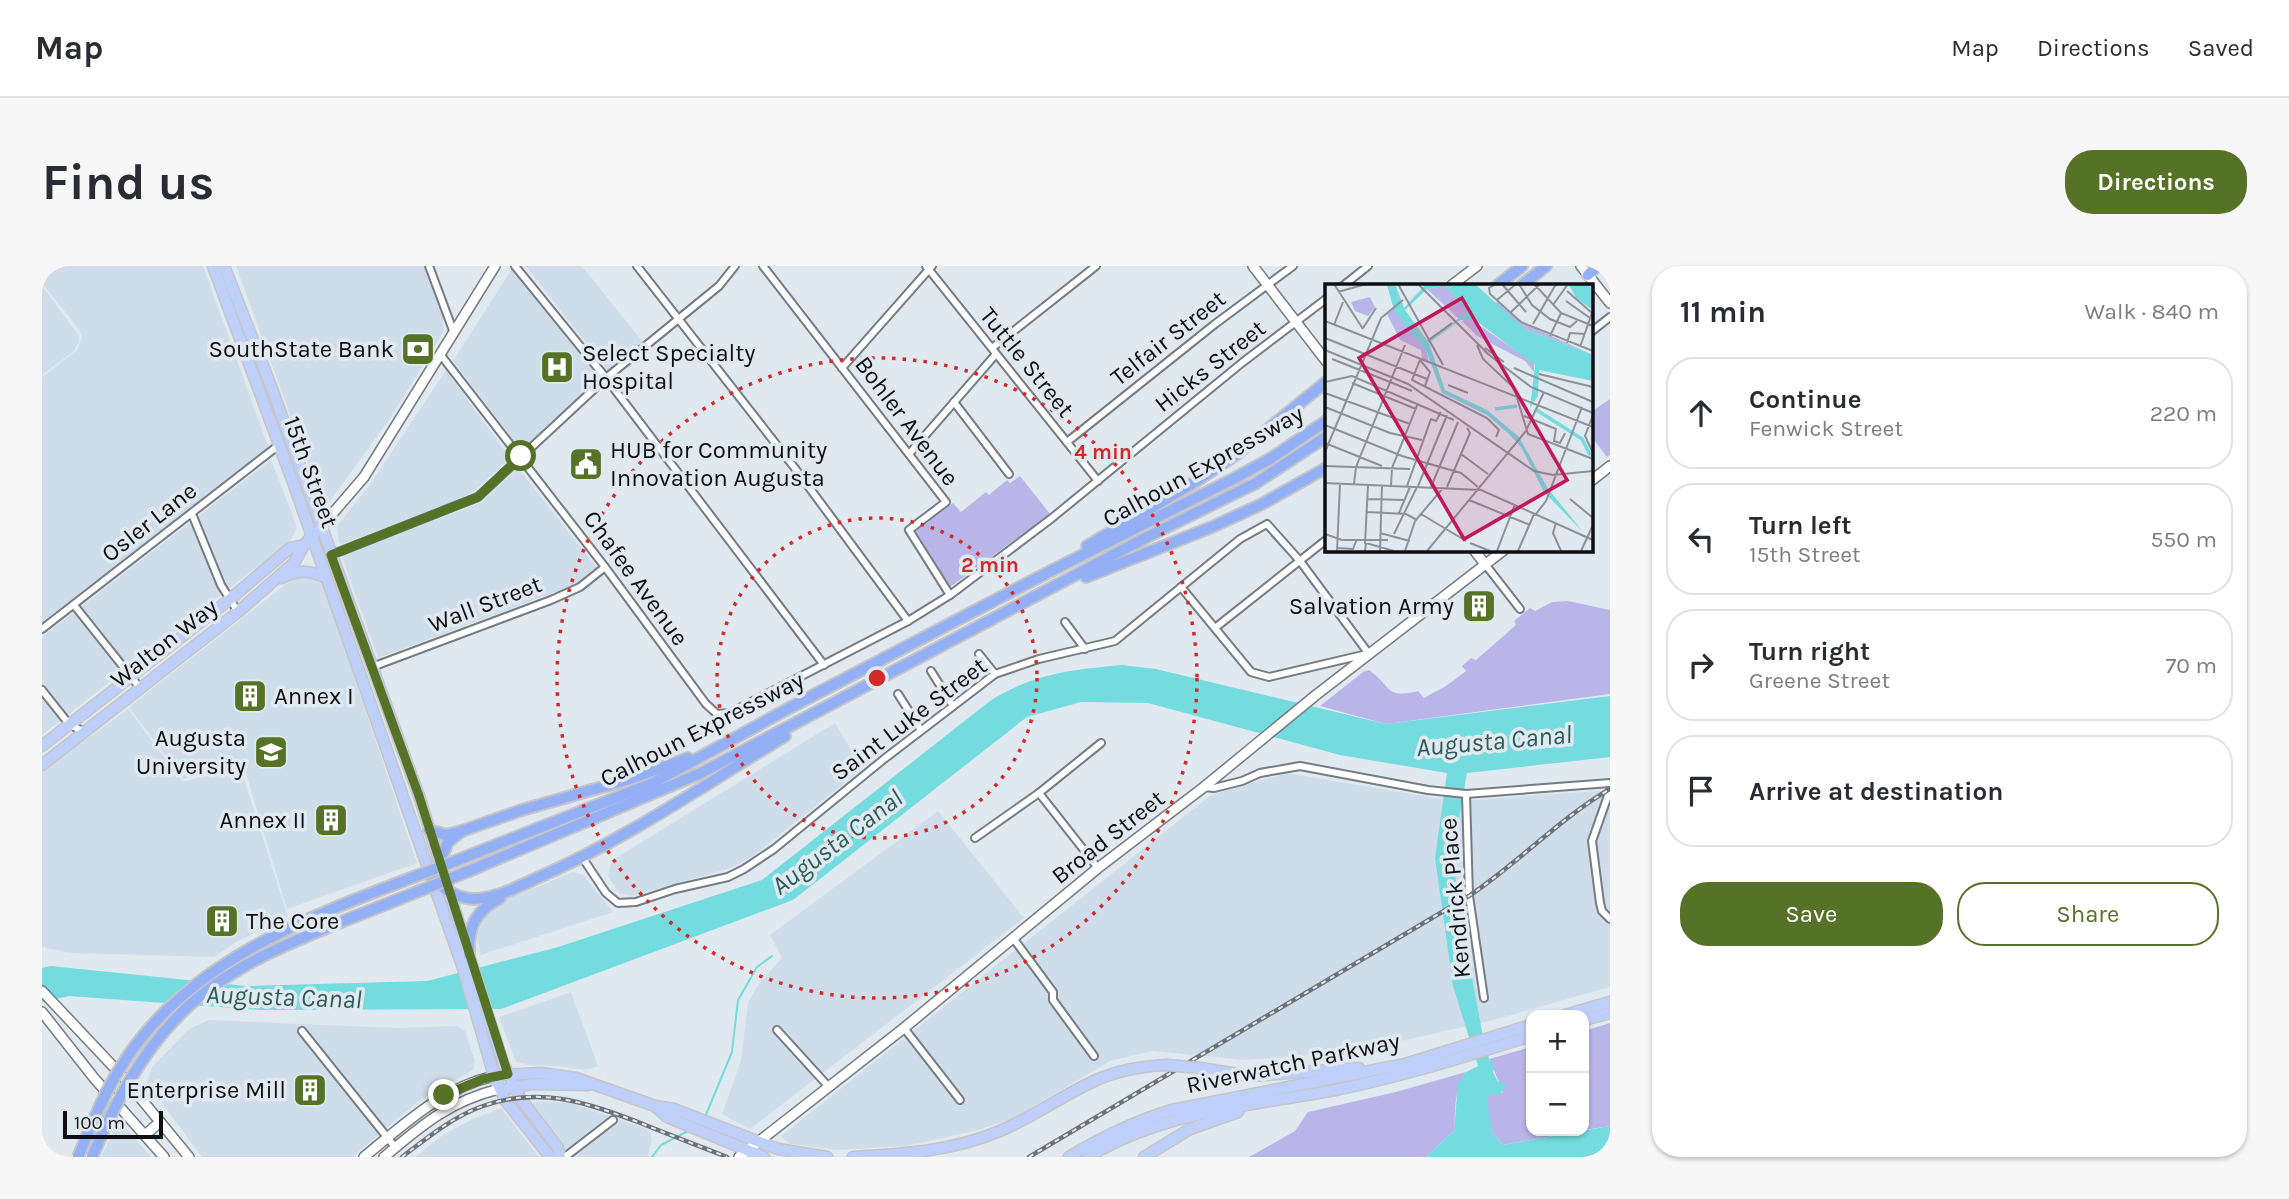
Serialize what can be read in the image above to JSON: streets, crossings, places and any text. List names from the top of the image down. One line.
{"streets":{"highway":["Calhoun Expressway"],"main road":["15th Street","Walton Way","Broad Street","Riverwatch Parkway"],"street":["Telfair Street","Tuttle Street","Hicks Street","Bohler Avenue","Osler Lane","Chafee Avenue","Wall Street","Saint Luke Street","Kendrick Place"]},"crossings":[["Telfair Street","Tuttle Street"],["Tuttle Street","Hicks Street"],["Hicks Street","Bohler Avenue"],["Hicks Street","Chafee Avenue"],["15th Street","Osler Lane"],["15th Street","Wall Street"],["15th Street","Walton Way"],["Chafee Avenue","Wall Street"],["Chafee Avenue","Walton Way"]],"water":["Augusta Canal"],"places":{"bank":["SouthState Bank"],"hospital":["Select Specialty Hospital"],"public building":["HUB for Community Innovation Augusta"],"building":["Salvation Army","Annex I","Annex II","The Core","Enterprise Mill"],"school or university":["Augusta University"]},"scale_bar":"100 m","page":{"header":"Map","nav":["Map","Directions","Saved"],"buttons":["Directions",["Save","Share"]],"title":"Find us","heading":["11 min","Walk · 840 m"],"list":[["Continue","Fenwick Street","220 m"],["Turn left","15th Street","550 m"],["Turn right","Greene Street","70 m"],"Arrive at destination"],"map_buttons":["+","−"],"scale":"100 m"},"rings":["4 min","2 min"]}
